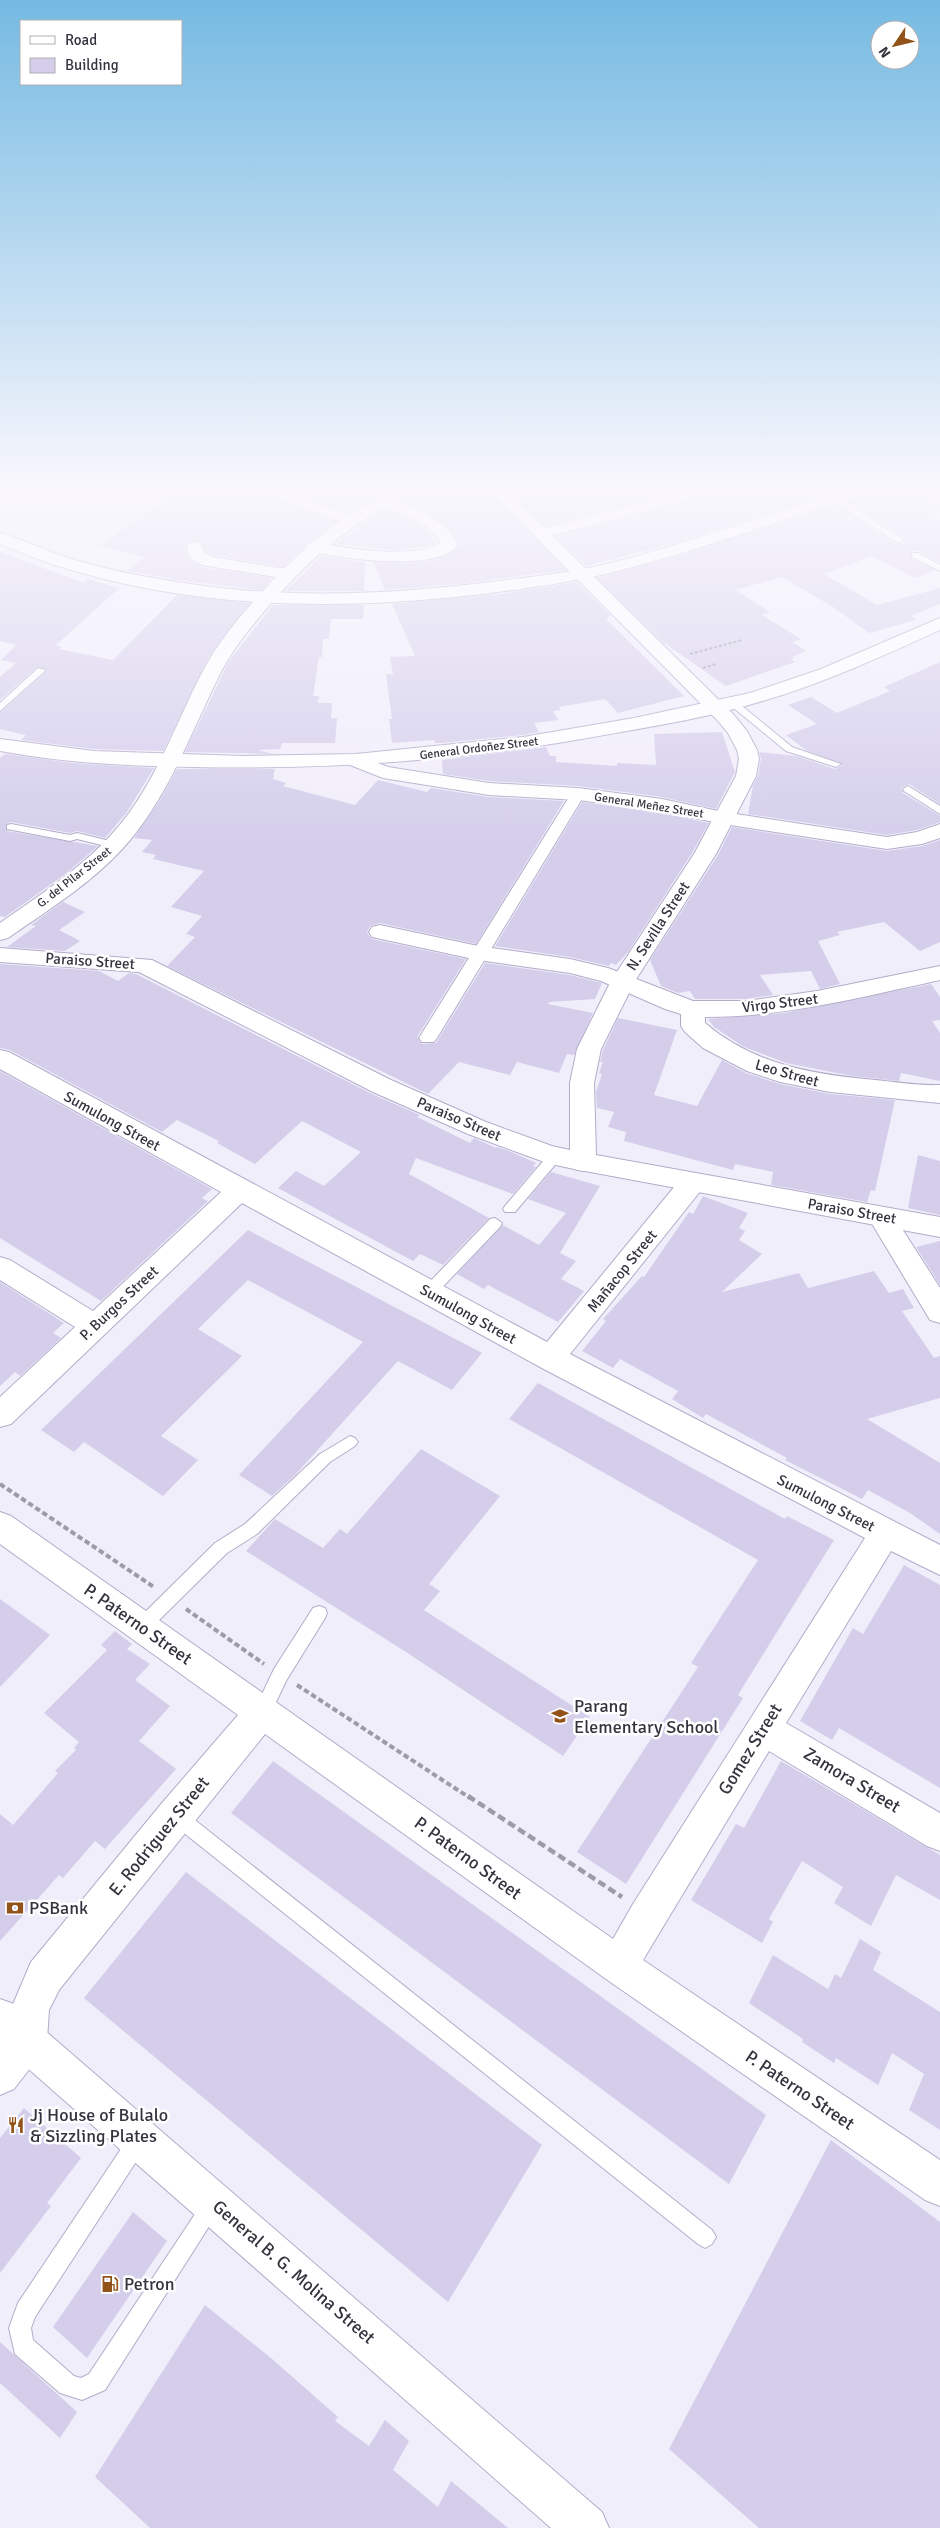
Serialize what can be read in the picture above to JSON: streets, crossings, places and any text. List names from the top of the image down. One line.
{"streets":{"street":["General Ordoñez Street","General Meñez Street","G. del Pilar Street","N. Sevilla Street","Paraiso Street","Virgo Street","Leo Street","Sumulong Street","Mañacop Street","P. Burgos Street","P. Paterno Street","Gomez Street","Zamora Street","E. Rodriguez Street","General B. G. Molina Street"]},"crossings":[["General Ordoñez Street","General Meñez Street"],["General Ordoñez Street","G. del Pilar Street"],["General Ordoñez Street","N. Sevilla Street"],["General Meñez Street","N. Sevilla Street"],["N. Sevilla Street","Paraiso Street"],["N. Sevilla Street","Virgo Street"],["Paraiso Street","Mañacop Street"],["Virgo Street","Leo Street"],["Sumulong Street","Mañacop Street"],["Sumulong Street","P. Burgos Street"],["Sumulong Street","Gomez Street"],["P. Paterno Street","Gomez Street"],["P. Paterno Street","E. Rodriguez Street"],["Gomez Street","Zamora Street"],["E. Rodriguez Street","General B. G. Molina Street"]],"places":{"school or university":["Parang Elementary School"],"bank":["PSBank"],"restaurant":["Jj House of Bulalo & Sizzling Plates"],"fuel station":["Petron"]},"legend":["Road","Building"],"north":"bottom left"}
